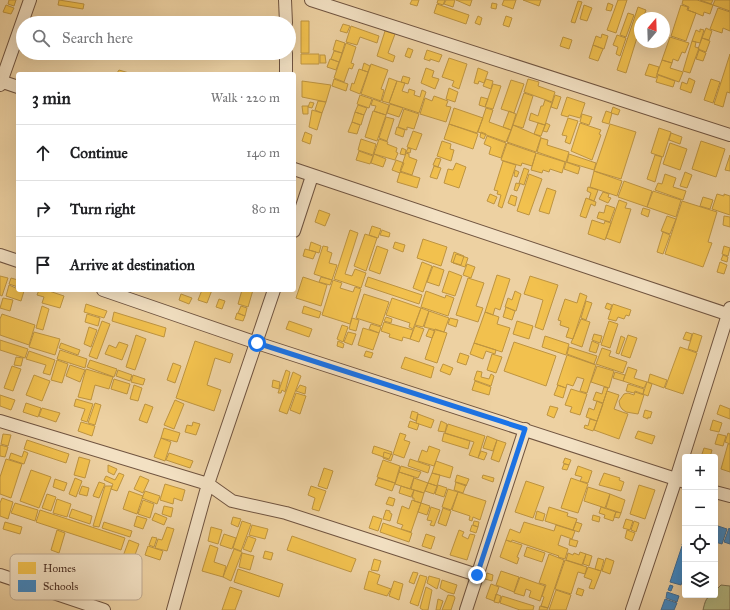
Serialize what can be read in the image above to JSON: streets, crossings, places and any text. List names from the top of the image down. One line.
{"legend":["Homes","Schools"],"north":"top","page":{"search":"Search here","heading":["3 min","Walk · 220 m"],"list":[["Continue","140 m"],["Turn right","80 m"],"Arrive at destination"],"map_buttons":["+","−"]}}
